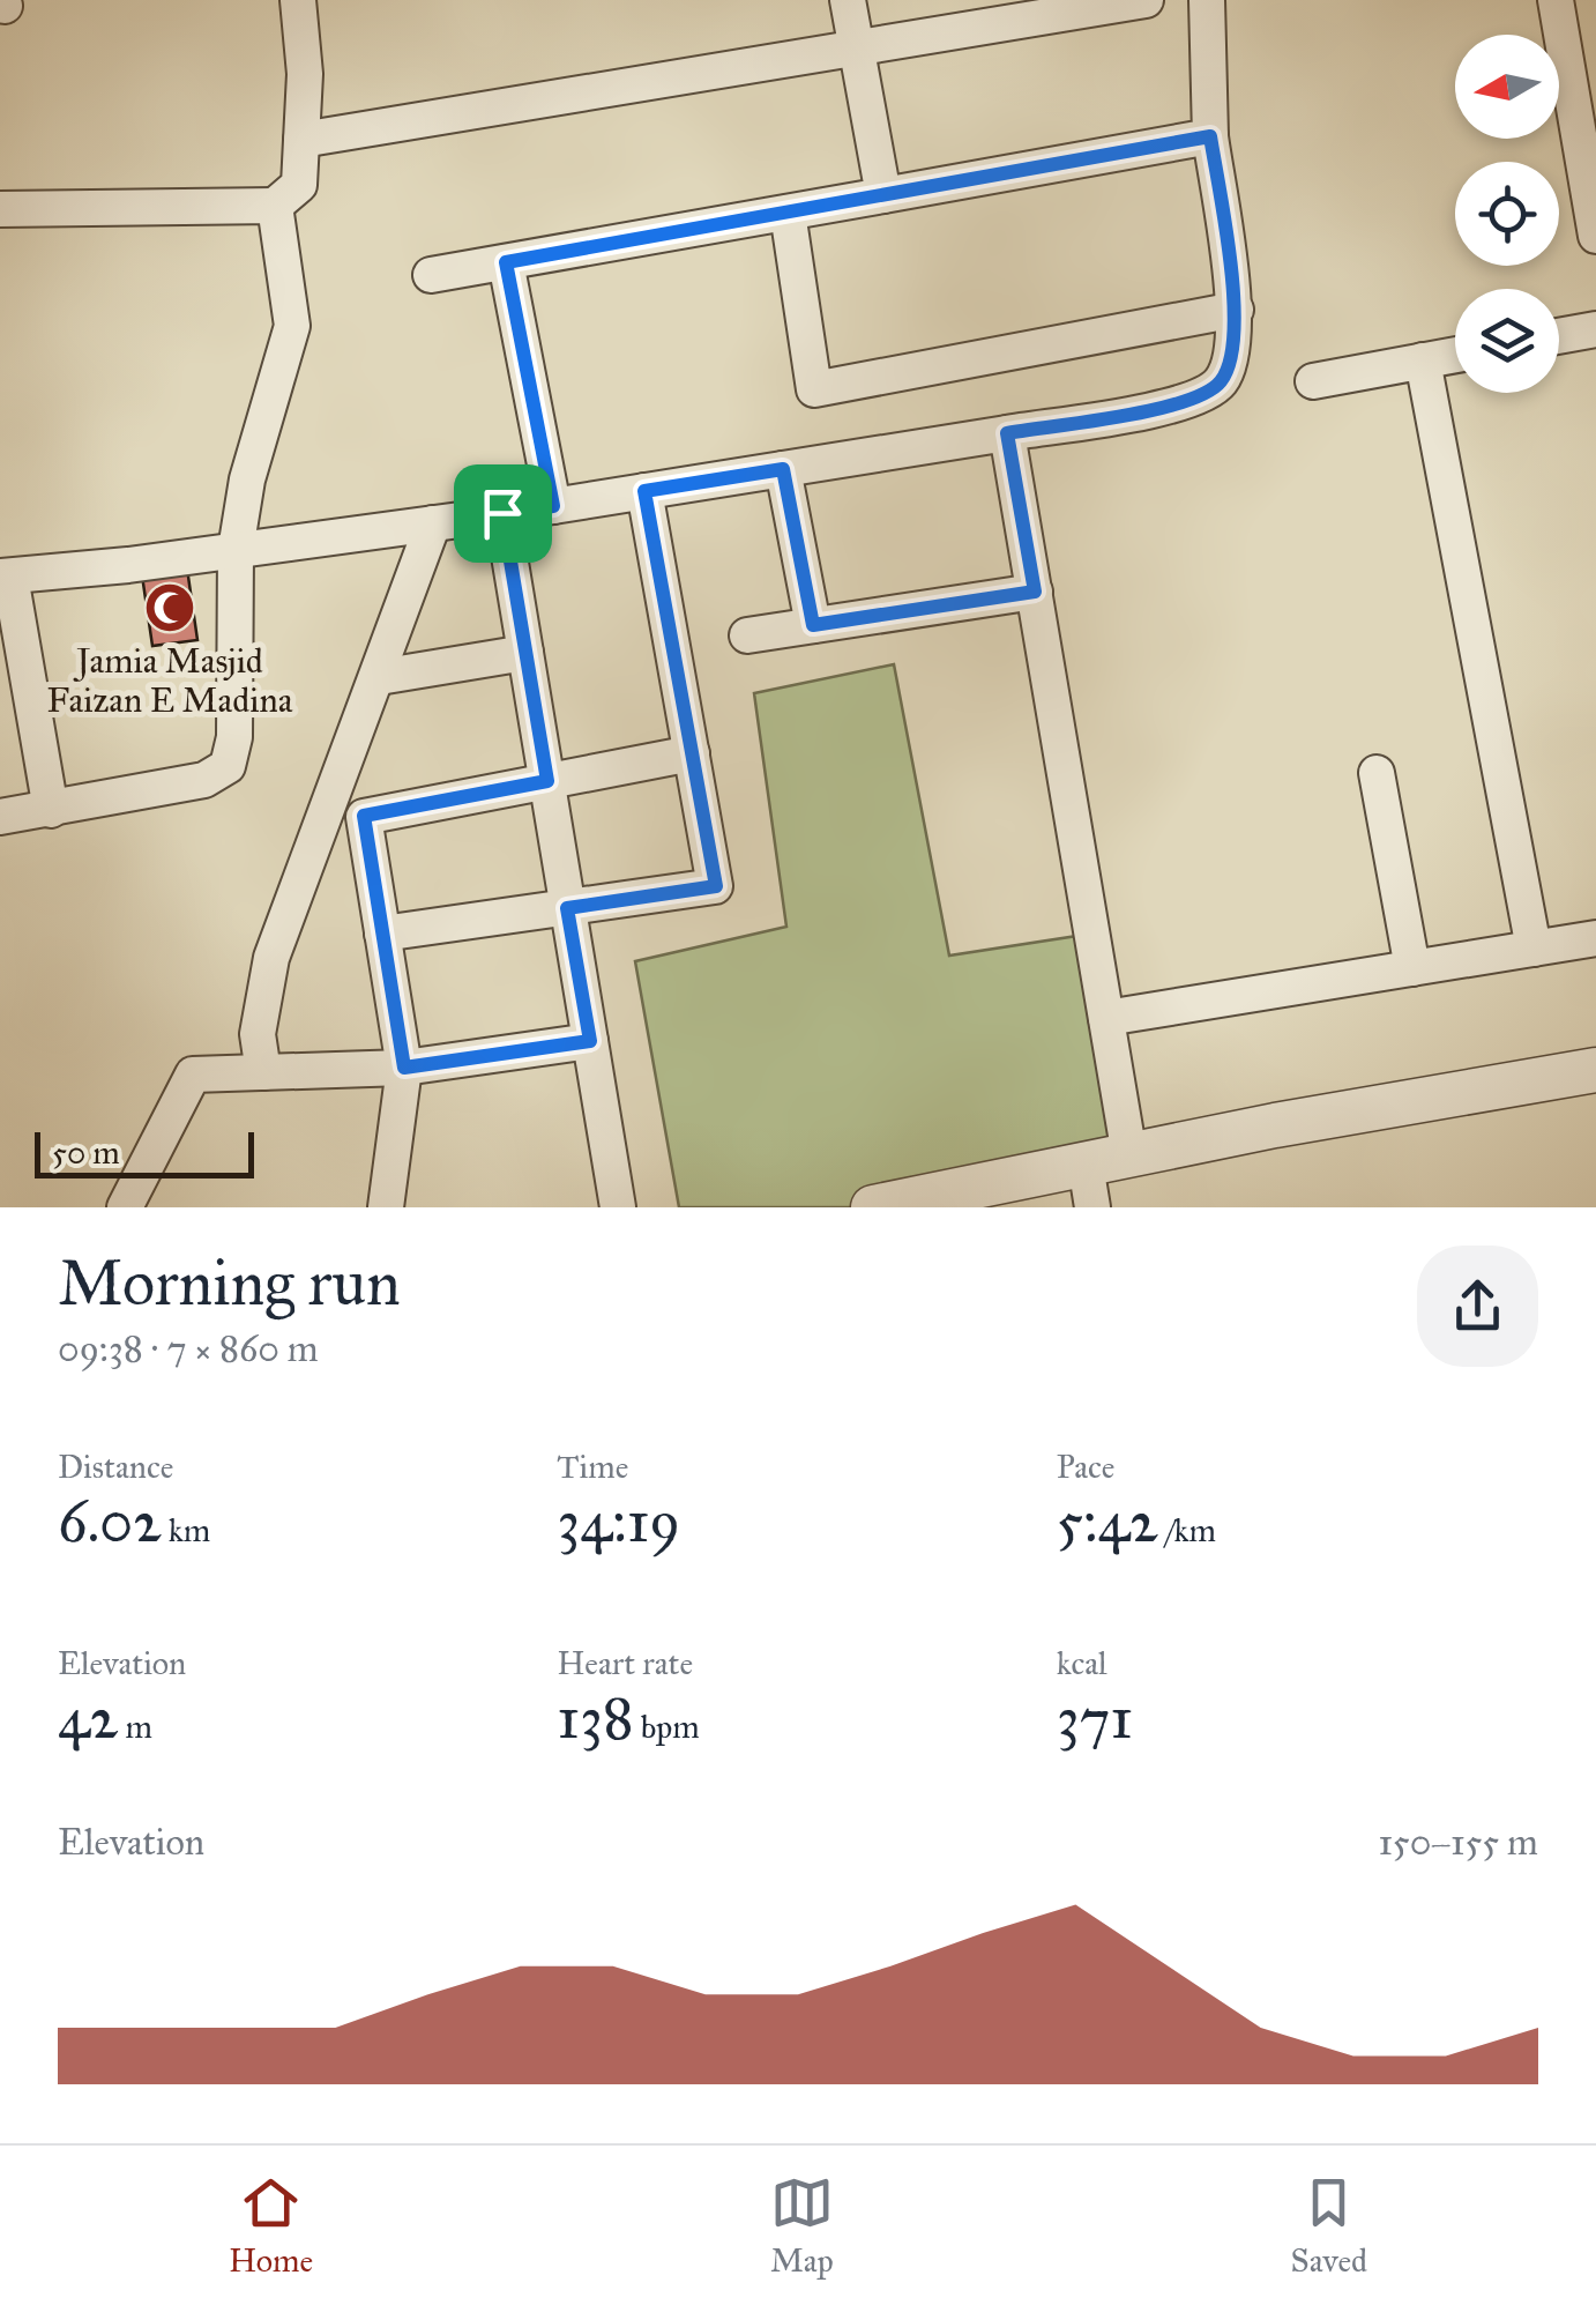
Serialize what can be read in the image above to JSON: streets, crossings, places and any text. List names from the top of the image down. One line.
{"places":{"mosque":["Jamia Masjid Faizan E Madina"]},"scale_bar":"50 m","north":"left","page":{"scale":"50 m","heading":["Morning run","09:38 · 7 × 860 m"],"stats":[["Distance","6.02 km"],["Time","34:19"],["Pace","5:42 /km"],["Elevation","42 m"],["Heart rate","138 bpm"],["kcal","371"]],"chart":["Elevation","150–155 m"],"tabs":["Home","Map","Saved"]}}
